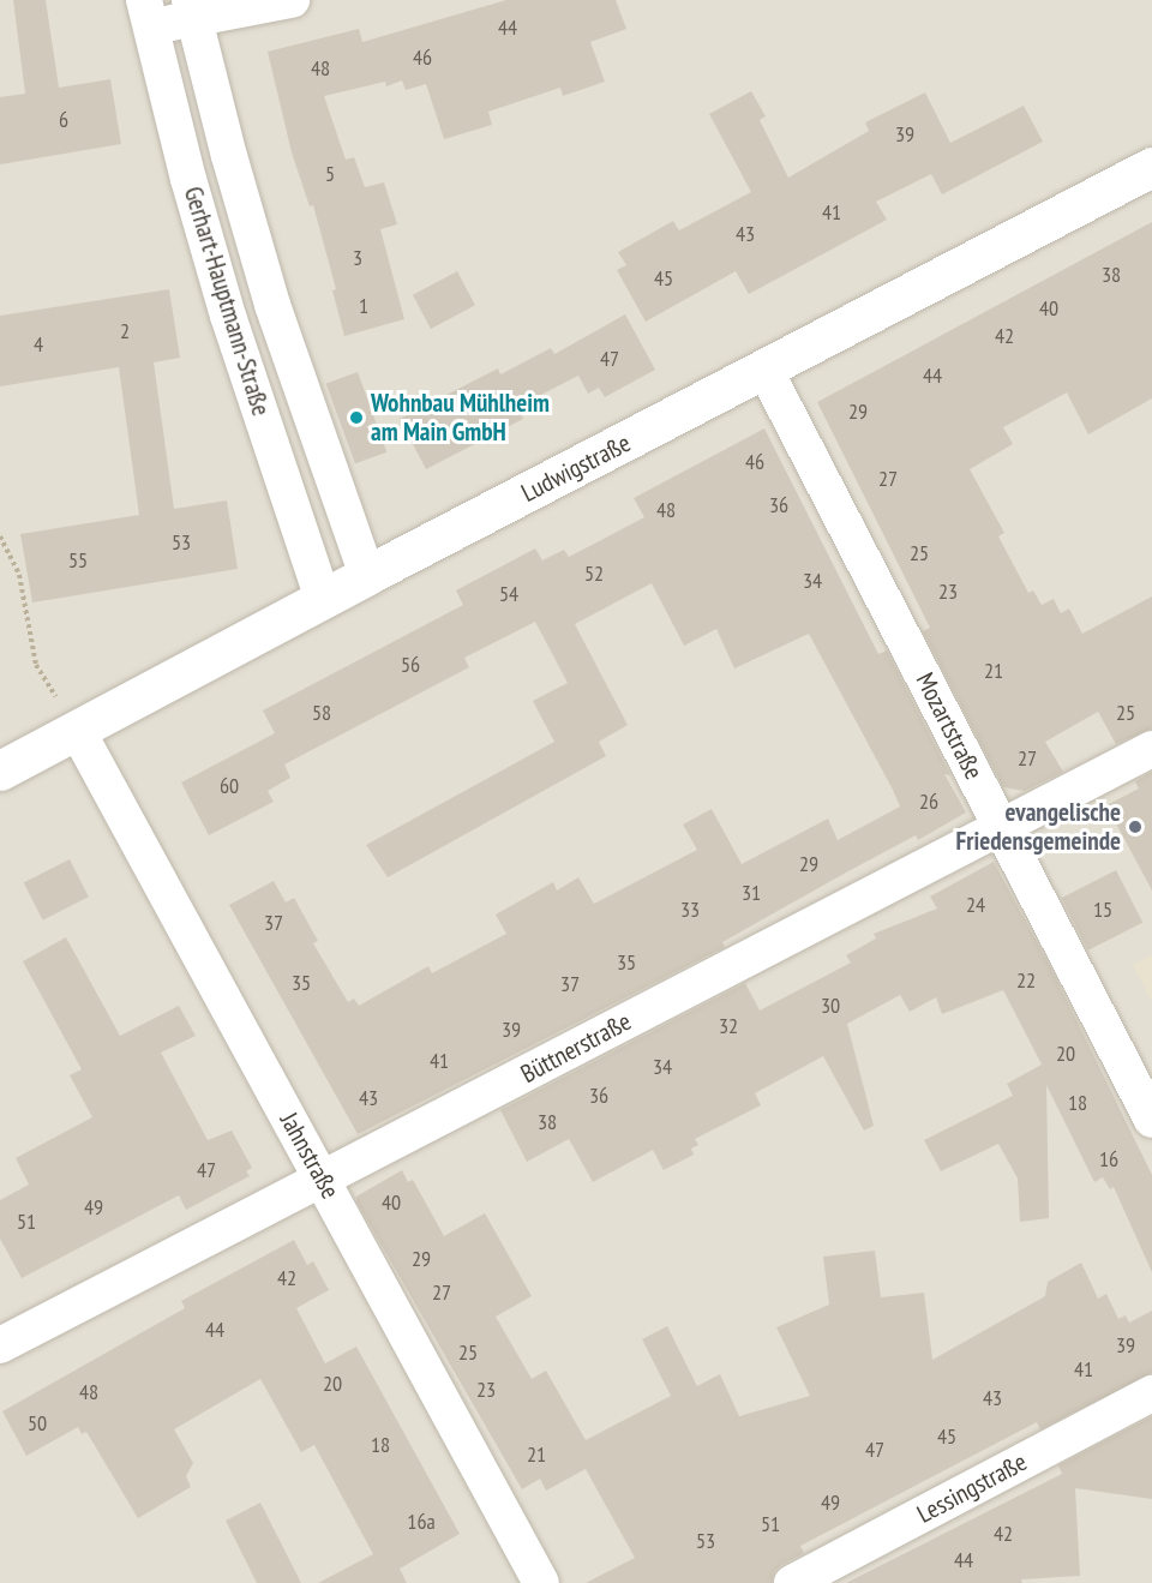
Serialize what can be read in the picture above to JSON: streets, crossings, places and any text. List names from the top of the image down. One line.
{"streets":{"street":["Gerhart-Hauptmann-Straße","Ludwigstraße","Mozartstraße","Büttnerstraße","Jahnstraße","Lessingstraße"]},"crossings":[["Gerhart-Hauptmann-Straße","Ludwigstraße"],["Ludwigstraße","Mozartstraße"],["Ludwigstraße","Jahnstraße"],["Mozartstraße","Büttnerstraße"],["Büttnerstraße","Jahnstraße"]],"places":["Wohnbau Mühlheim am Main GmbH","evangelische Friedensgemeinde"],"house_numbers":["44","46","48","6","39","5","41","43","3","38","45","1","40","2","42","4","47","44","29","46","27","36","48","53","25","55","52","34","23","54","56","21","58","25","27","60","26","29","31","24","33","15","37","35","22","35","37","30","32","39","20","41","34","36","43","18","38","16","47","40","49","51","29","42","27","44","39","25","41","20","23","48","43","50","45","18","47","21","49","16a","51","42","53","44"]}
